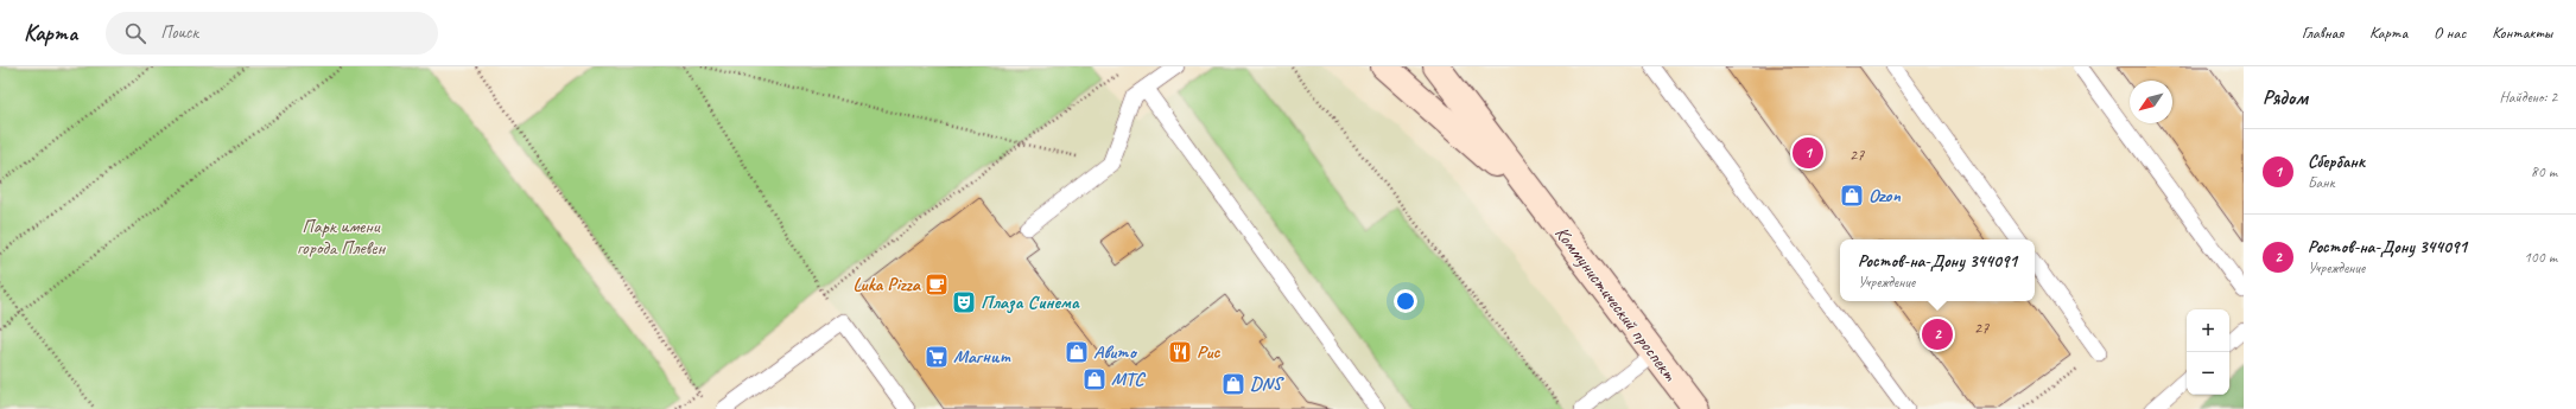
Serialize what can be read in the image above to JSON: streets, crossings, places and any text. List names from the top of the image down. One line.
{"streets":{"main road":["Коммунистический проспект"]},"parks":["Парк имени города Плевен"],"places":{"shop":["Ozon","Авито","МТС","DNS"],"cafe":["Luka Pizza"],"theatre":["Плаза Синема"],"restaurant":["Рис"],"supermarket":["Магнит"]},"house_numbers":["27","27"],"north":"bottom left","page":{"header":"Карта","search":"Поиск","nav":["Главная","Карта","О нас","Контакты"],"heading":["Рядом","Найдено: 2"],"list":[{"mark":"1","name":"Сбербанк","note":"Банк","value":"80 m"},{"mark":"2","name":"Ростов-на-Дону 344091","note":"Учреждение","value":"100 m"}],"pins":["1","2"],"popup":["Ростов-на-Дону 344091","Учреждение"],"map_buttons":["+","−"]}}
